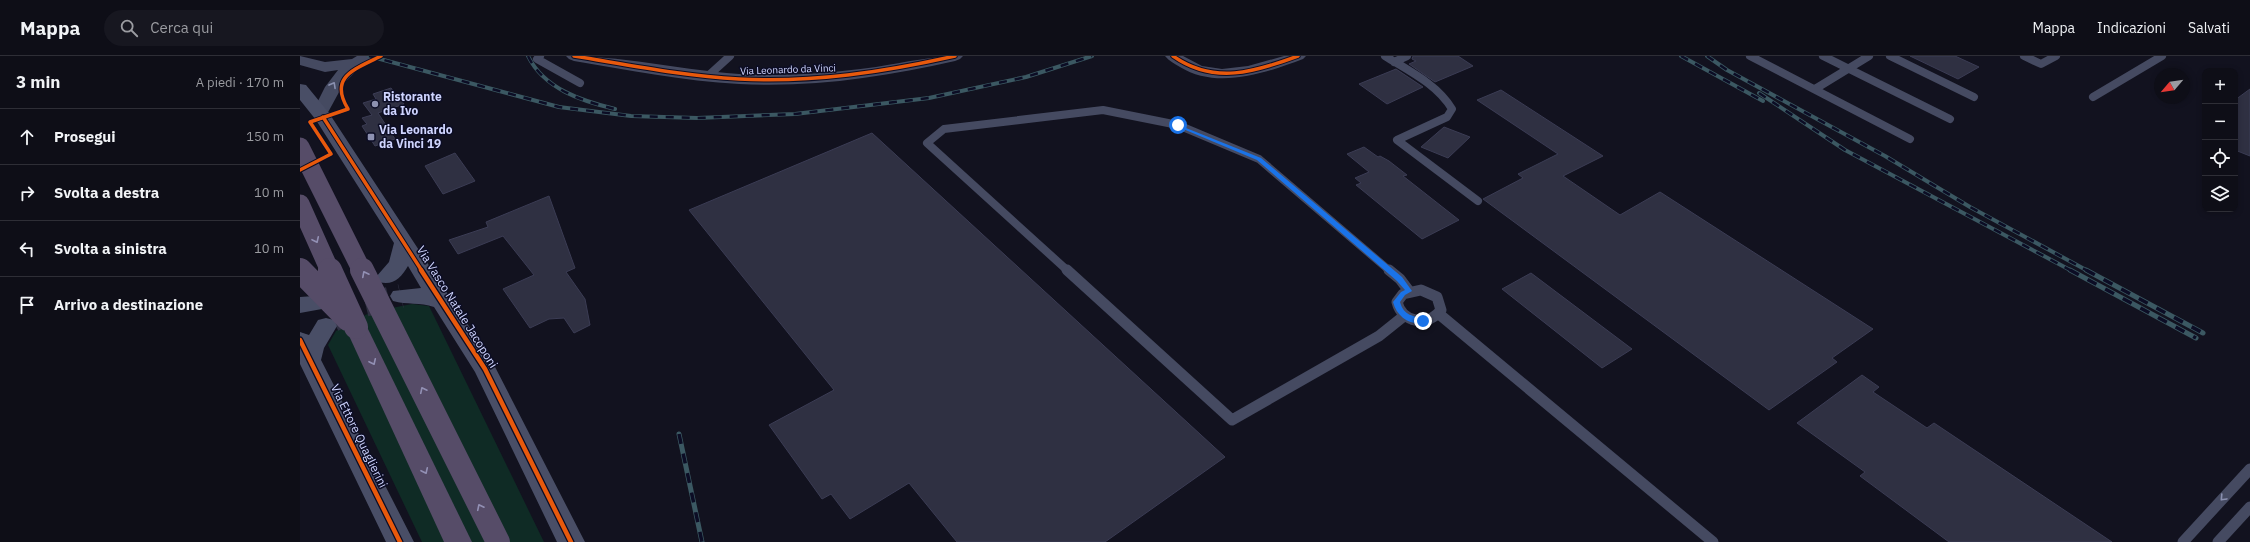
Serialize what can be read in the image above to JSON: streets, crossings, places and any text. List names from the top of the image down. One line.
{"streets":{"main road":["Via Vasco Natale Jacoponi","Via Ettore Quaglierini"],"street":["Via Leonardo da Vinci"]},"places":{"other":["Ristorante da Ivo"],"transit":["Via Leonardo da Vinci 19"]},"north":"bottom left","page":{"header":"Mappa","search":"Cerca qui","nav":["Mappa","Indicazioni","Salvati"],"heading":["3 min","A piedi · 170 m"],"map_buttons":["+","−"],"list":[["Prosegui","150 m"],["Svolta a destra","10 m"],["Svolta a sinistra","10 m"],"Arrivo a destinazione"]}}
